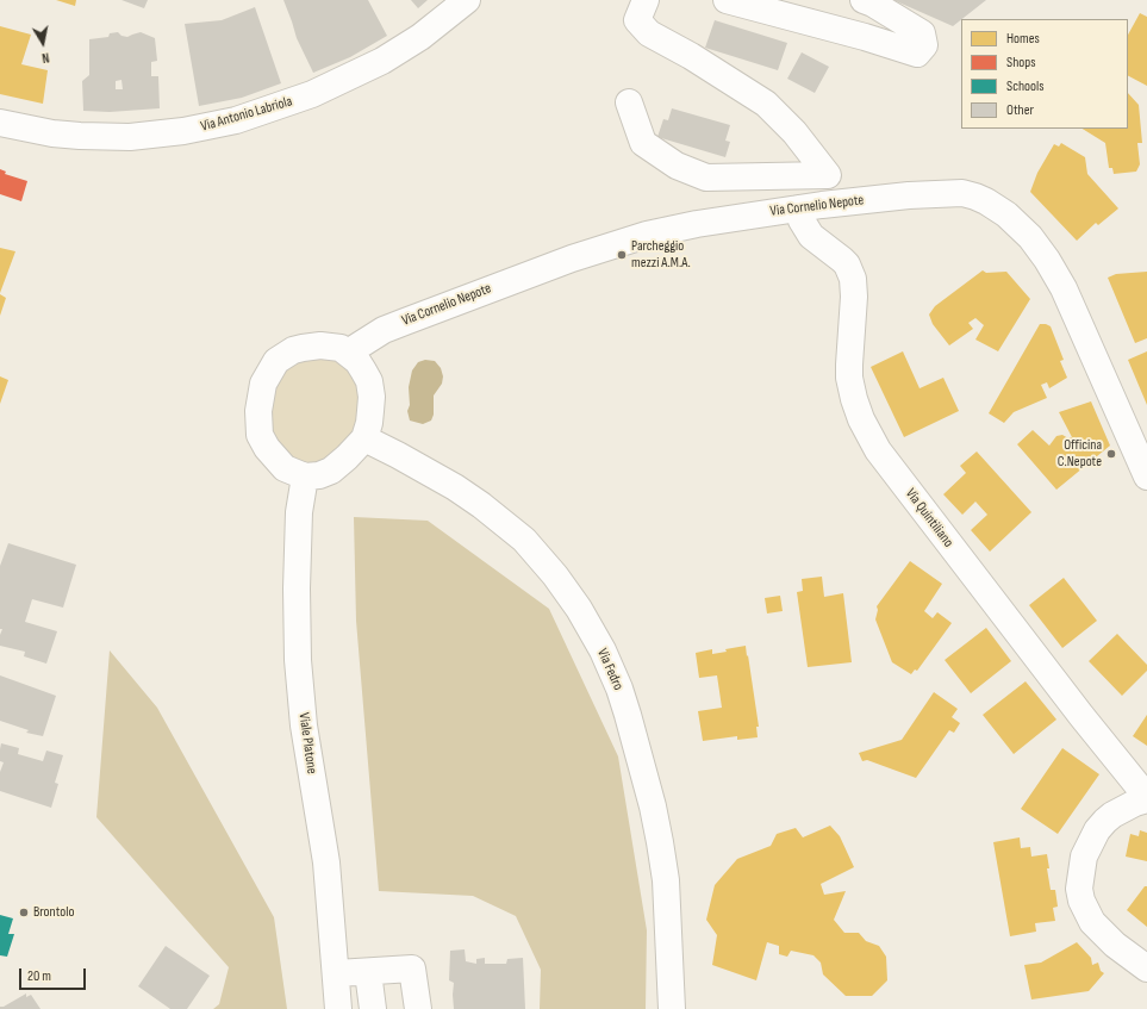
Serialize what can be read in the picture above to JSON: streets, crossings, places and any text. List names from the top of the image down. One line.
{"streets":{"street":["Via Antonio Labriola","Via Cornelio Nepote","Via Quintiliano","Via Fedro","Viale Platone"]},"crossings":[["Via Cornelio Nepote","Via Quintiliano"],["Via Cornelio Nepote","Via Fedro"],["Via Cornelio Nepote","Viale Platone"],["Via Fedro","Viale Platone"]],"places":["Parcheggio mezzi A.M.A.","Officina C.Nepote","Brontolo"],"legend":["Homes","Shops","Schools","Other"],"scale_bar":"20 m","north":"bottom"}
